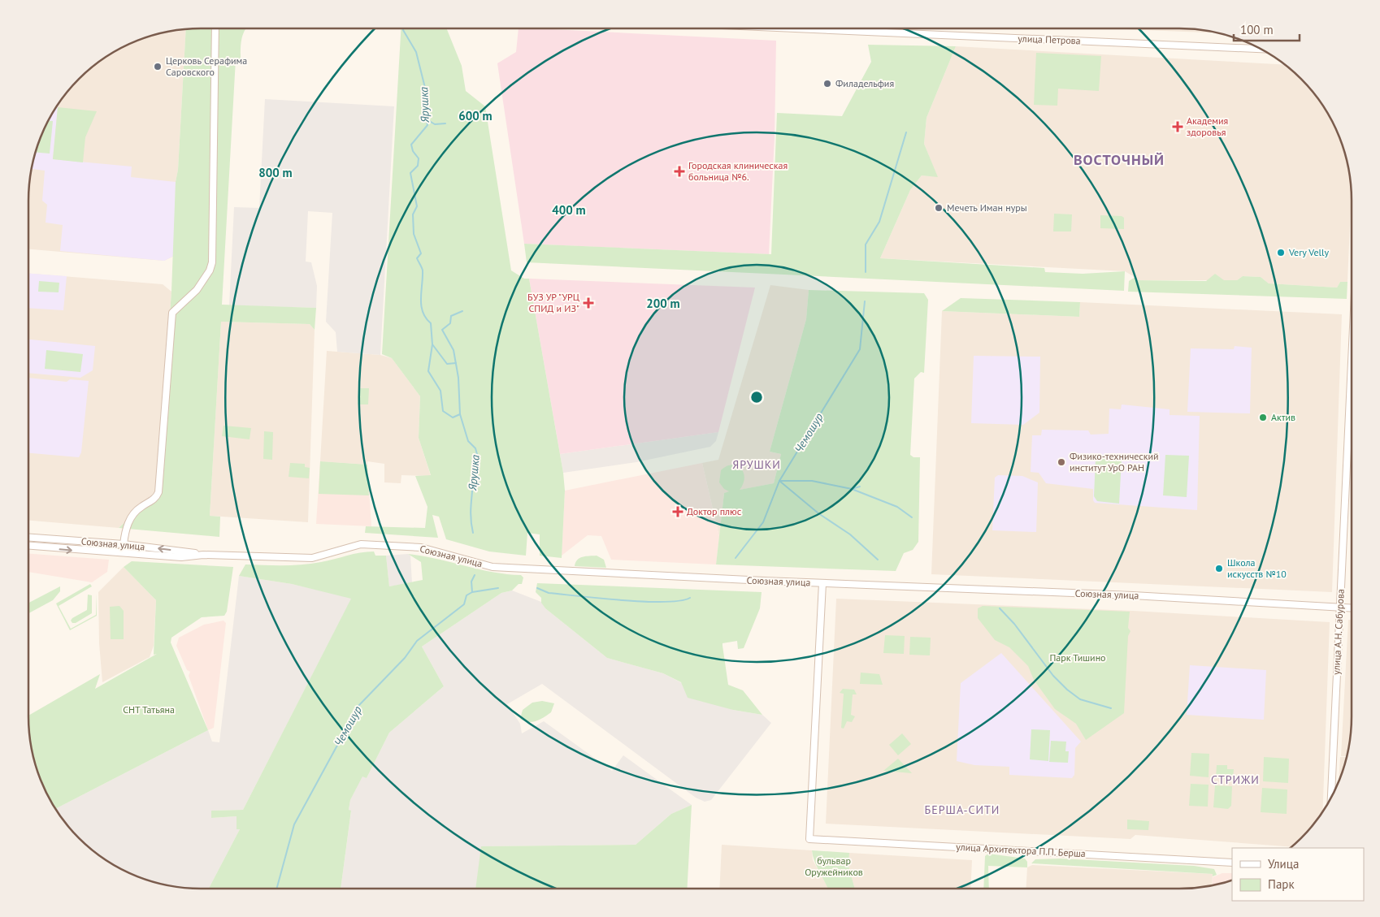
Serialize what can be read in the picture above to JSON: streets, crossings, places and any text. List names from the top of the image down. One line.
{"streets":{"main road":["улица Петрова","Союзная улица","улица А.Н. Сабурова","улица Архитектора П.П. Берша"]},"crossings":[["Союзная улица","улица А.Н. Сабурова"],["Союзная улица","улица Архитектора П.П. Берша"]],"districts":["ВОСТОЧНЫЙ","ЯРУШКИ","СТРИЖИ","БЕРША-СИТИ"],"water":["Ярушка","Чемошур"],"parks":["Парк Тишино","СНТ Татьяна","бульвар Оружейников"],"places":{"other":["Церковь Серафима Саровского","Филадельфия","Мечеть Иман нуры","Very Velly","Актив","Физико-технический институт УрО РАН","Школа искусств №10"],"health":["Академия здоровья","Городская клиническая больница №6.","БУЗ УР \"УРЦ СПИД и ИЗ\"","Доктор плюс"]},"legend":["Улица","Парк"],"scale_bar":"100 m","rings":["600 m","800 m","400 m","200 m"]}
